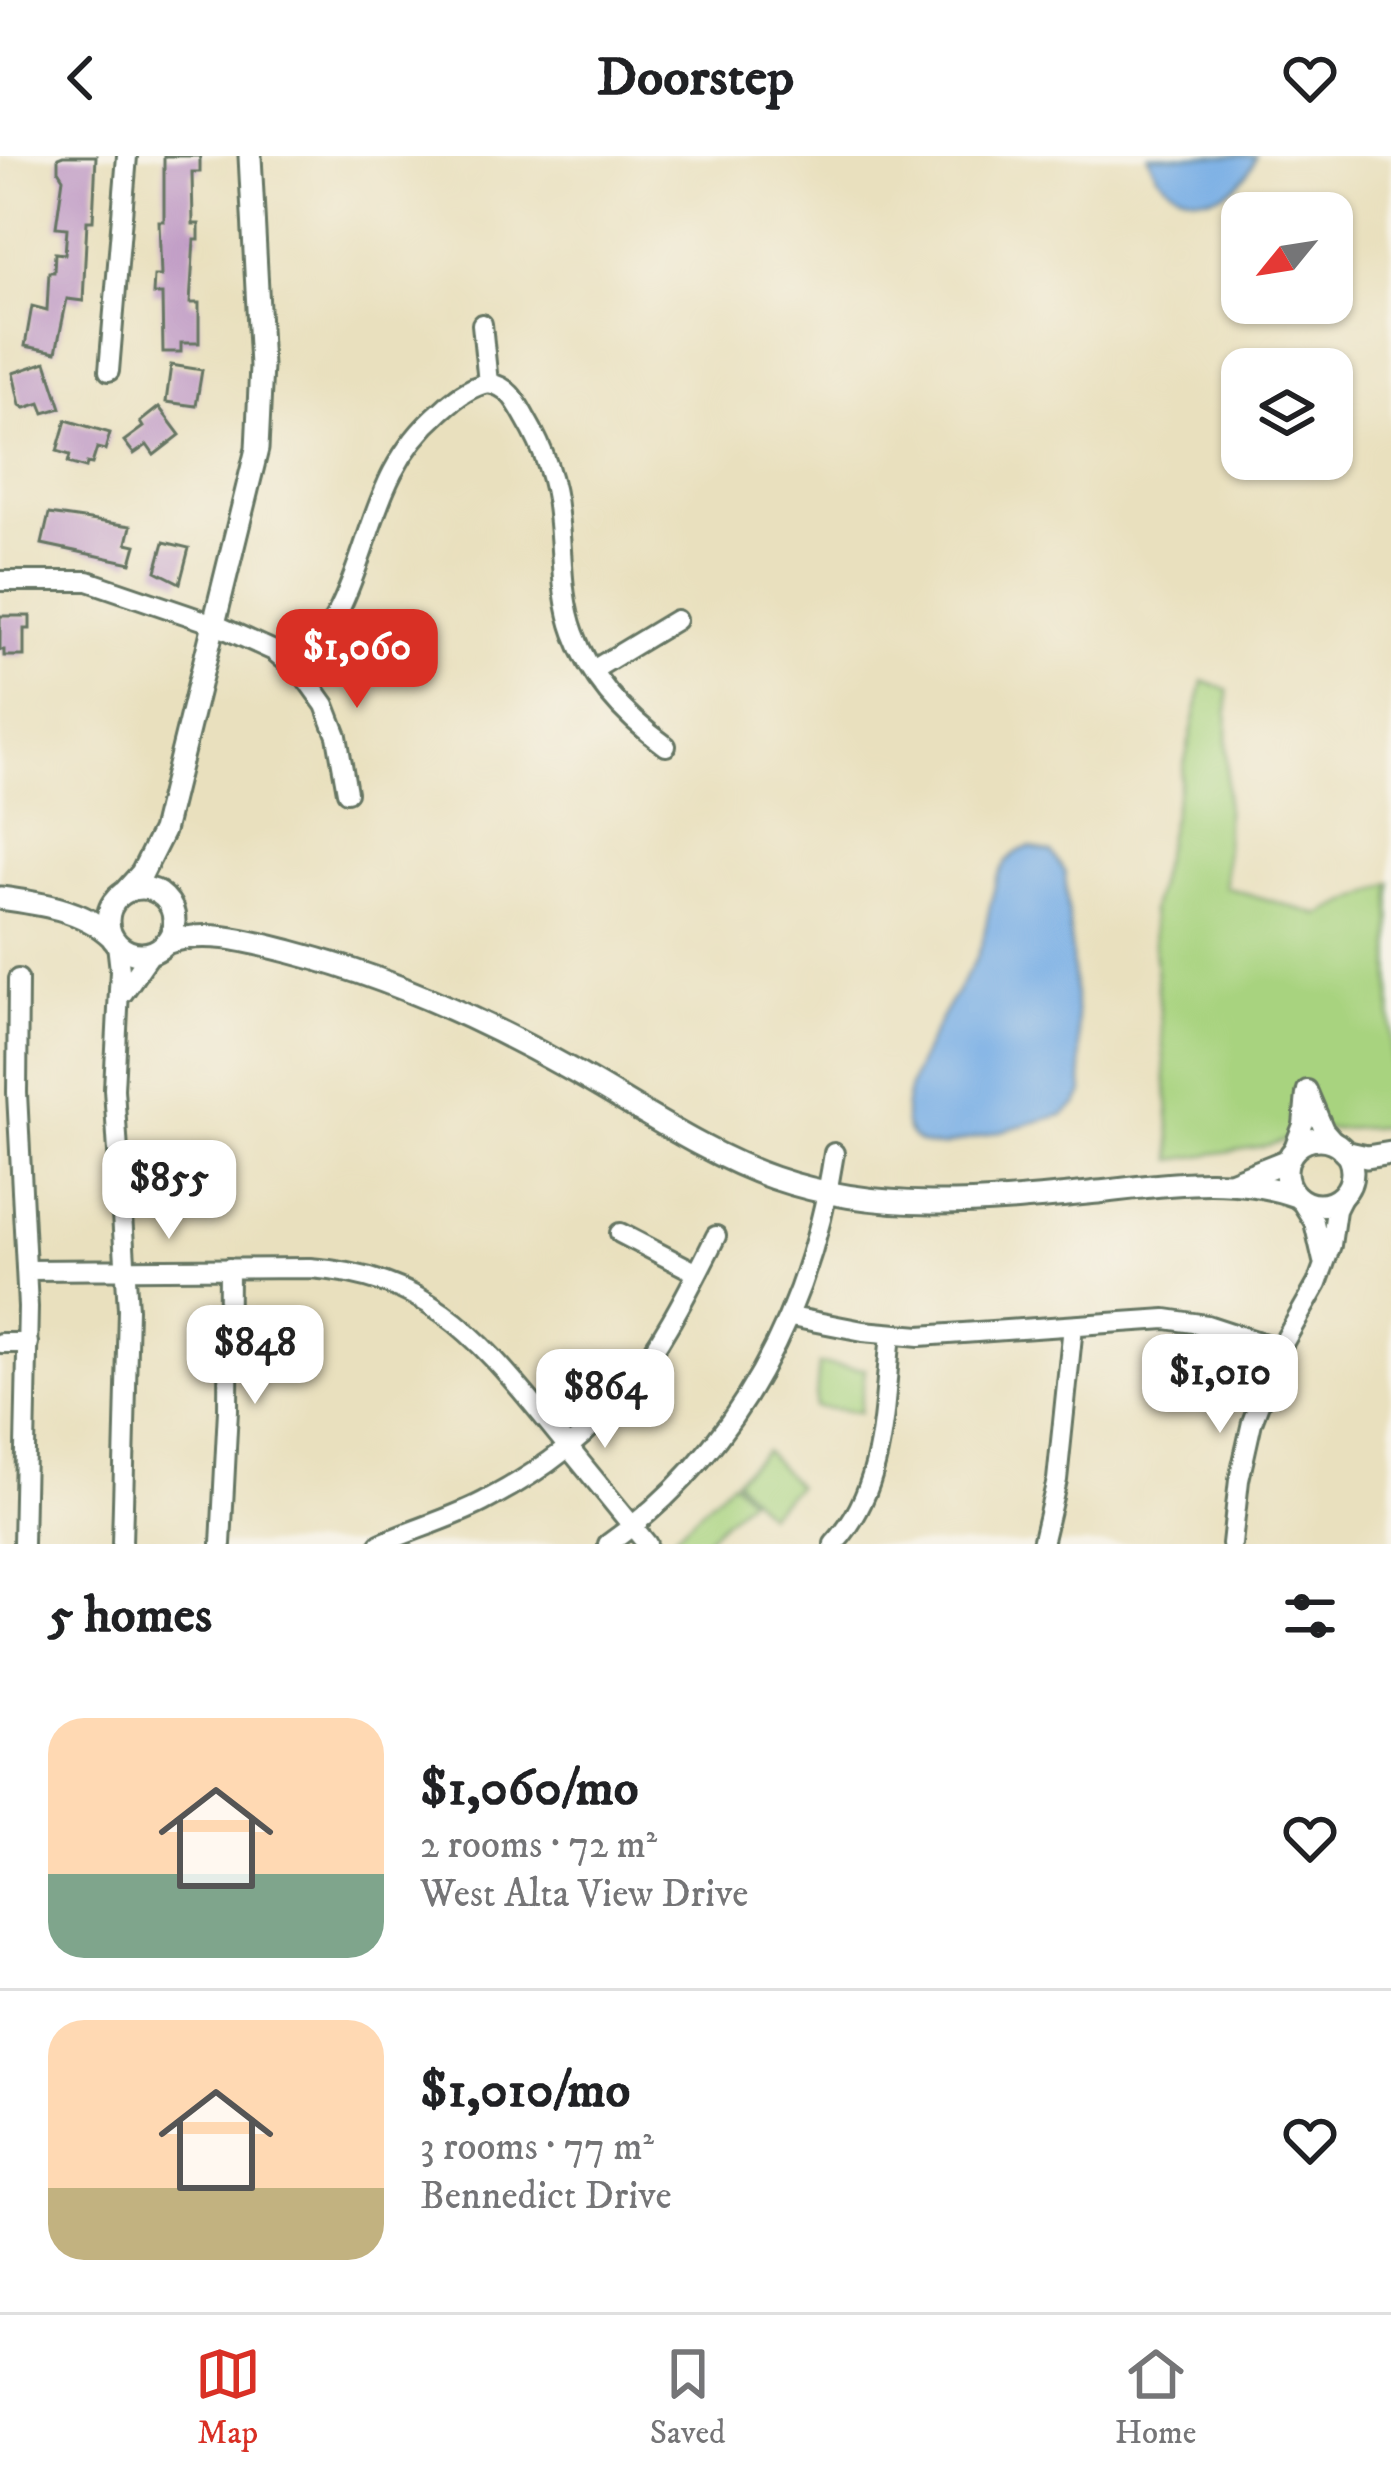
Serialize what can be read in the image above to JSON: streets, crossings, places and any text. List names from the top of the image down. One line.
{"north":"bottom left","page":{"header":"Doorstep","price":["$1,060","$855","$848","$1,010","$864"],"heading":"5 homes","list":[{"name":"$1,060/mo","note":"2 rooms · 72 m² · West Alta View Drive"},{"name":"$1,010/mo","note":"3 rooms · 77 m² · Bennedict Drive"}],"tabs":["Map","Saved","Home"]}}
